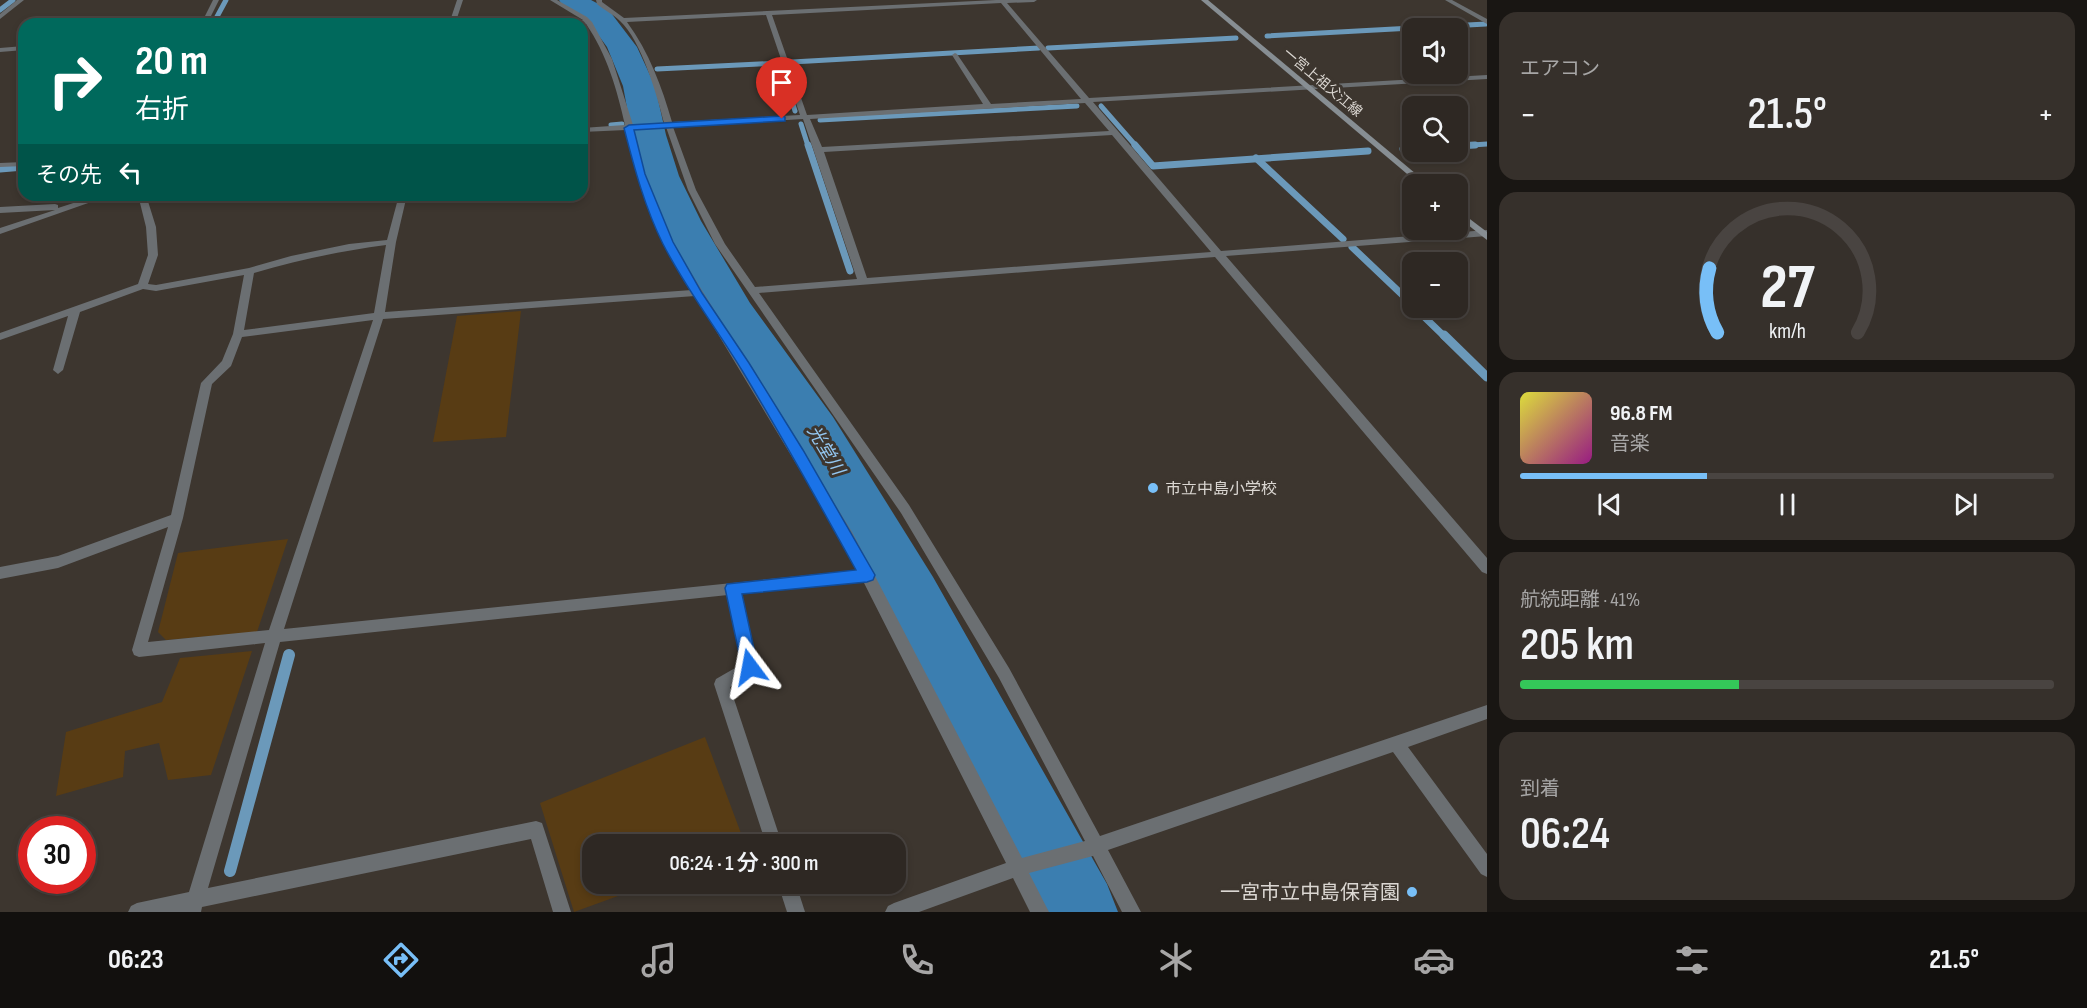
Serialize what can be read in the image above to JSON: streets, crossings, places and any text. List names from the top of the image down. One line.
{"streets":{"main road":["一宮上祖父江線"]},"water":["光堂川"],"places":["市立中島小学校","一宮市立中島保育園"],"page":{"tile":["エアコン",["航続距離 · 41%","205 km"],["到着","06:24"]],"map_buttons":["+","−"],"turn":["20 m","右折"],"heat":["−","21.5°","+"],"then":"その先","song":["96.8 FM","音楽"],"limit":"30","trip":"06:24 · 1 分 · 300 m","tabs":["06:23","21.5°"],"gauge":["27","km/h"]}}
